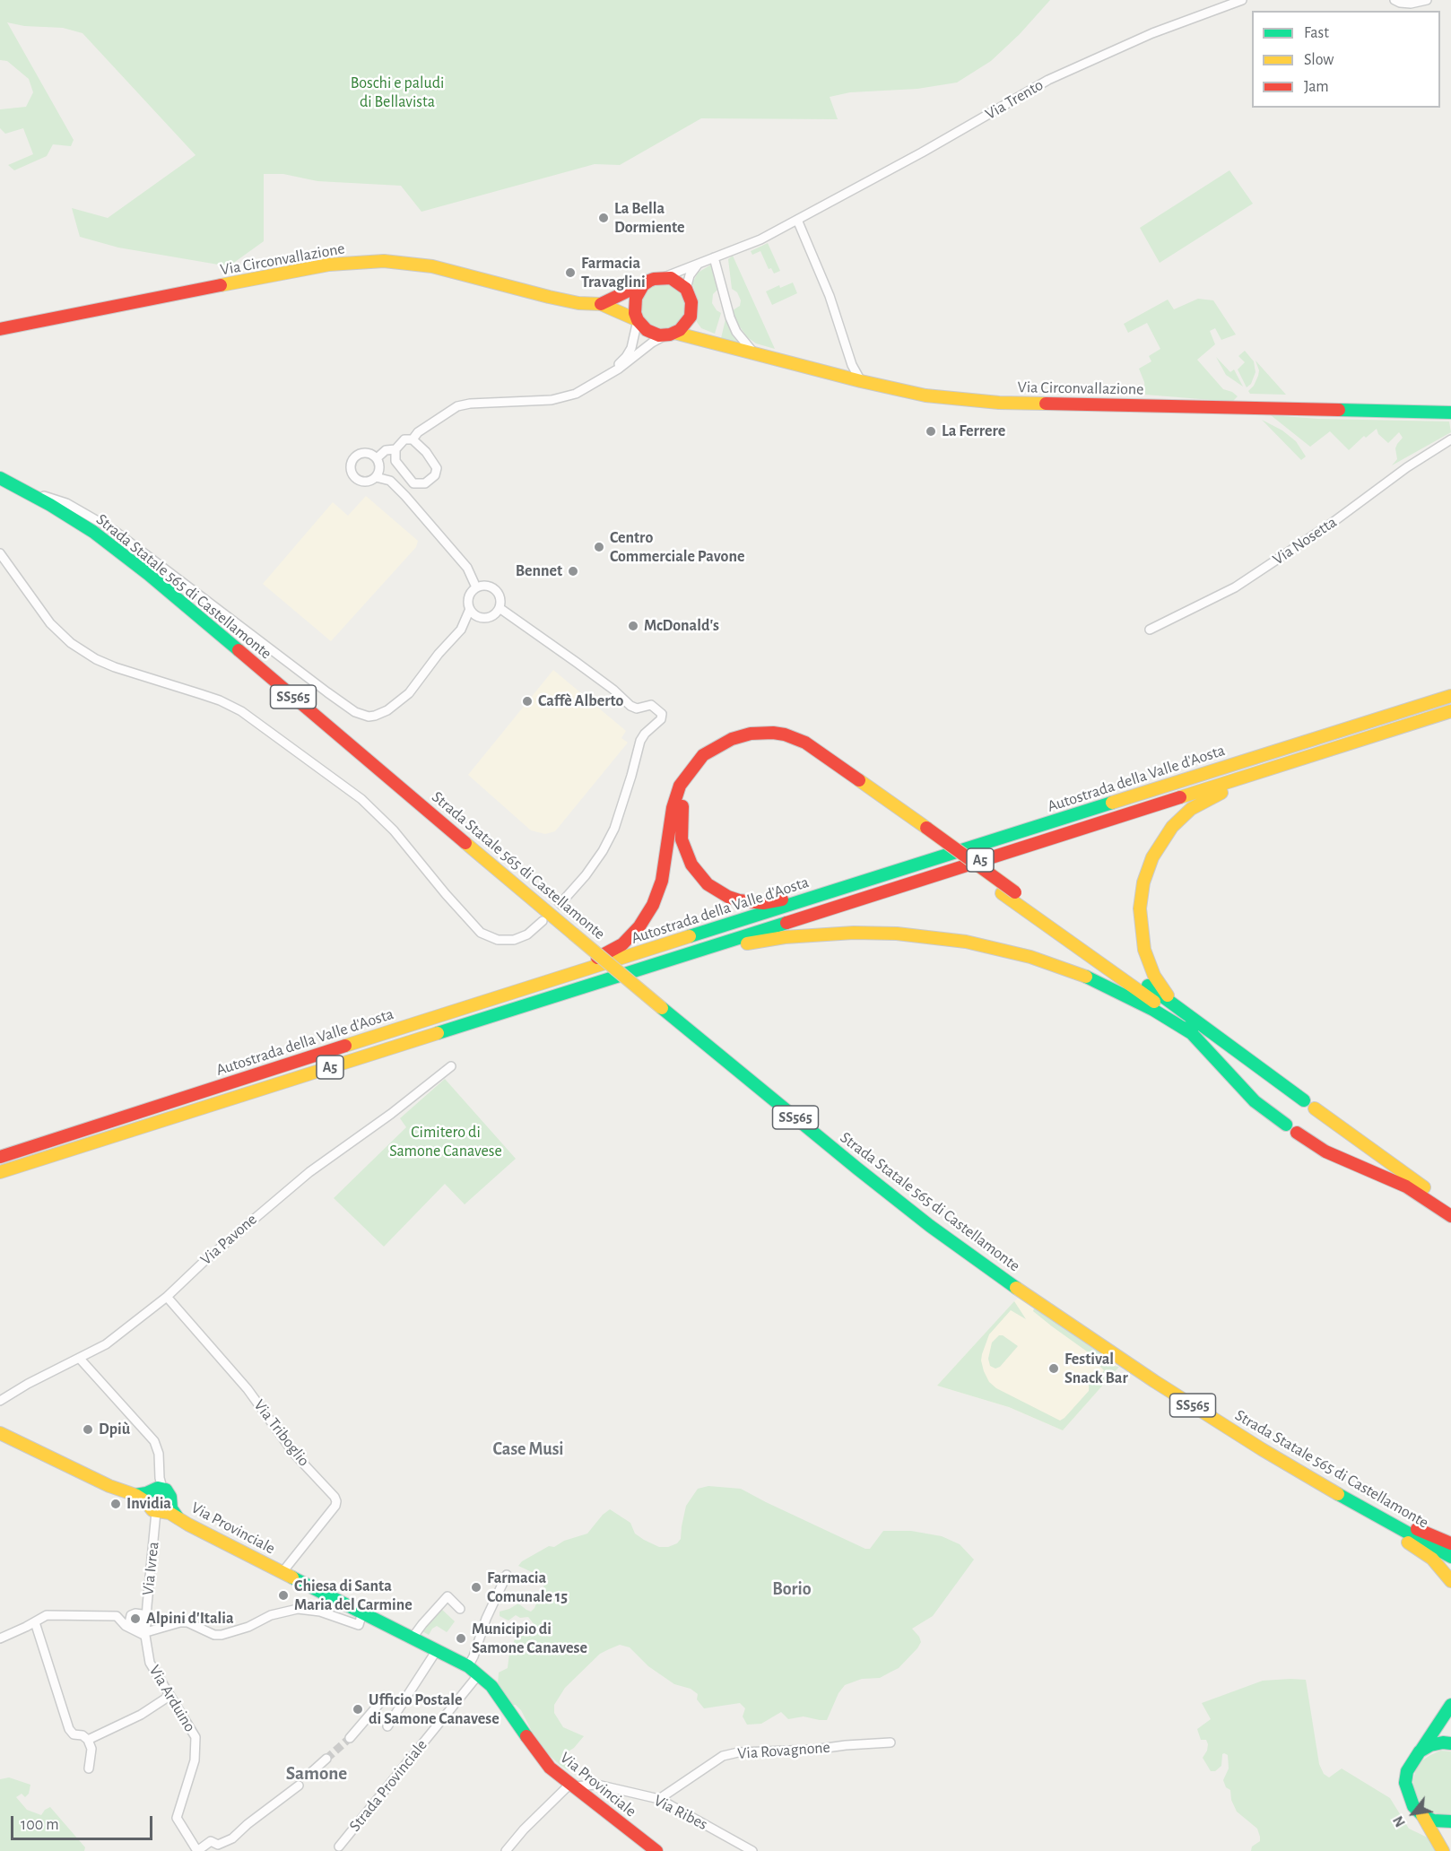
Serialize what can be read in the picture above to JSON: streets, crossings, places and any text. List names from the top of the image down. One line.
{"streets":{"main road":["Via Circonvallazione","Strada Statale 565 di Castellamonte","SS565","Autostrada della Valle d'Aosta","A5","Via Provinciale"],"street":["Via Trento","Via Nosetta","Via Pavone","Via Triboglio","Via Ivrea","Via Arduino","Via Rovagnone","Strada Provinciale","Via Ribes"]},"crossings":[["Via Trento","Via Circonvallazione"],["Via Pavone","Via Triboglio"],["Via Triboglio","Via Provinciale"],["Via Provinciale","Via Ivrea"],["Via Provinciale","Strada Provinciale"],["Via Provinciale","Via Ribes"],["Via Ivrea","Via Arduino"],["Via Rovagnone","Via Ribes"]],"districts":["Case Musi","Borio","Samone"],"parks":["Boschi e paludi di Bellavista","Cimitero di Samone Canavese"],"places":["La Bella Dormiente","Farmacia Travaglini","La Ferrere","Centro Commerciale Pavone","Bennet","McDonald's","Caffè Alberto","Festival Snack Bar","Dpiù","Invidia","Farmacia Comunale 15","Chiesa di Santa Maria del Carmine","Alpini d'Italia","Municipio di Samone Canavese","Ufficio Postale di Samone Canavese"],"legend":["Fast","Slow","Jam"],"scale_bar":"100 m","north":"bottom left"}
